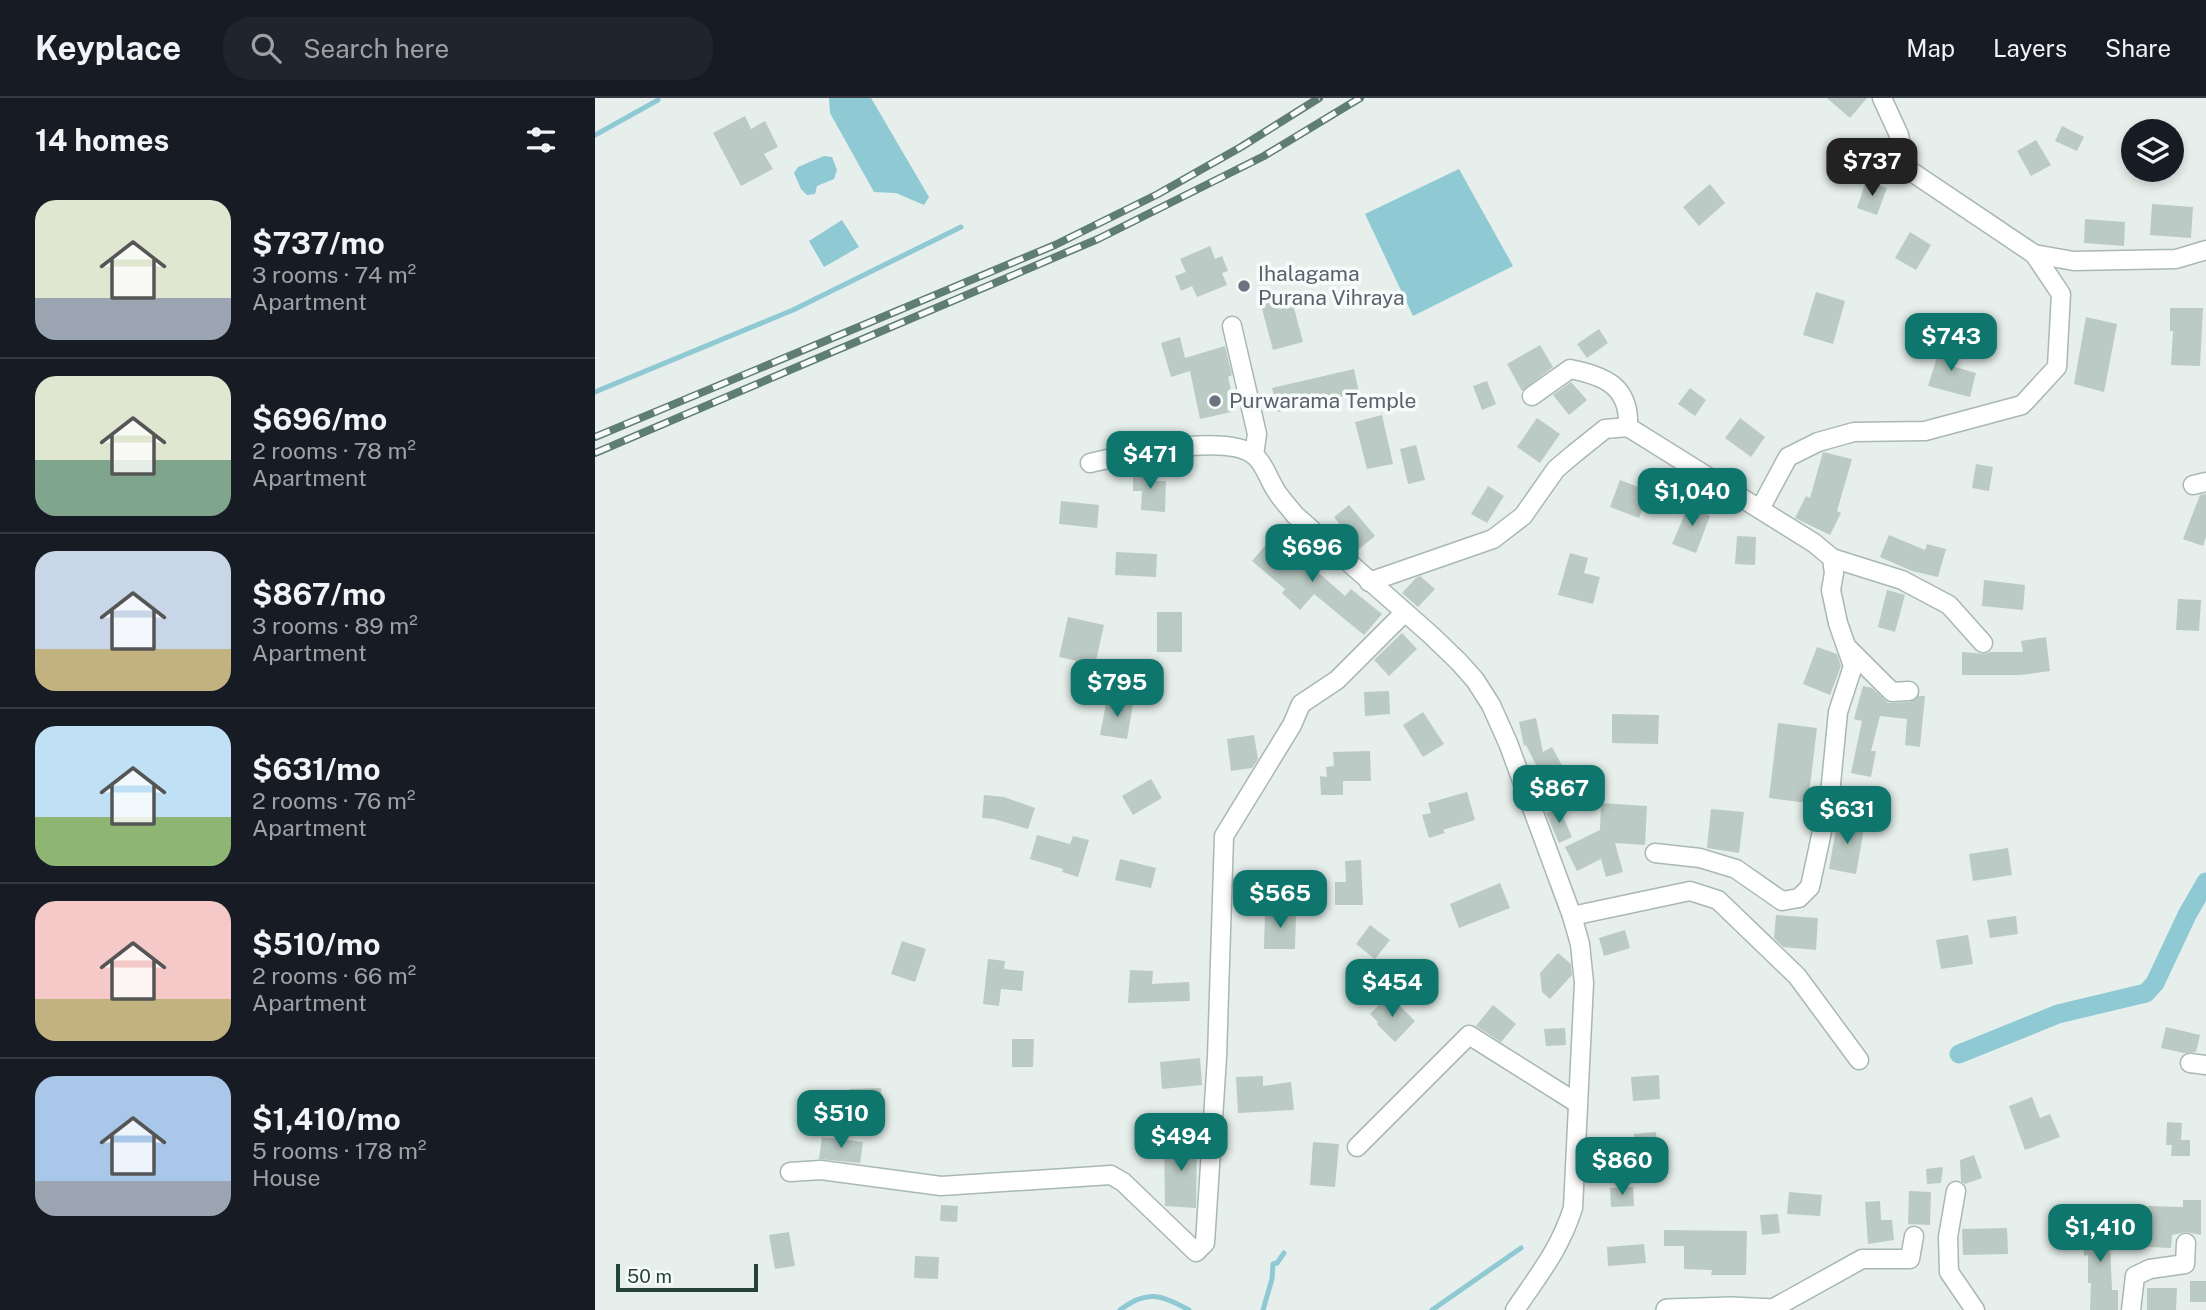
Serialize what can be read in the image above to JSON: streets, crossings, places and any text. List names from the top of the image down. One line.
{"places":["Ihalagama Purana Vihraya","Purwarama Temple"],"scale_bar":"50 m","page":{"header":"Keyplace","search":"Search here","nav":["Map","Layers","Share"],"heading":"14 homes","price":["$737","$743","$471","$1,040","$696","$795","$867","$631","$565","$454","$510","$494","$860","$1,410"],"list":[{"name":"$737/mo","note":"3 rooms · 74 m² · Apartment"},{"name":"$696/mo","note":"2 rooms · 78 m² · Apartment"},{"name":"$867/mo","note":"3 rooms · 89 m² · Apartment"},{"name":"$631/mo","note":"2 rooms · 76 m² · Apartment"},{"name":"$510/mo","note":"2 rooms · 66 m² · Apartment"},{"name":"$1,410/mo","note":"5 rooms · 178 m² · House"}],"scale":"50 m"}}
